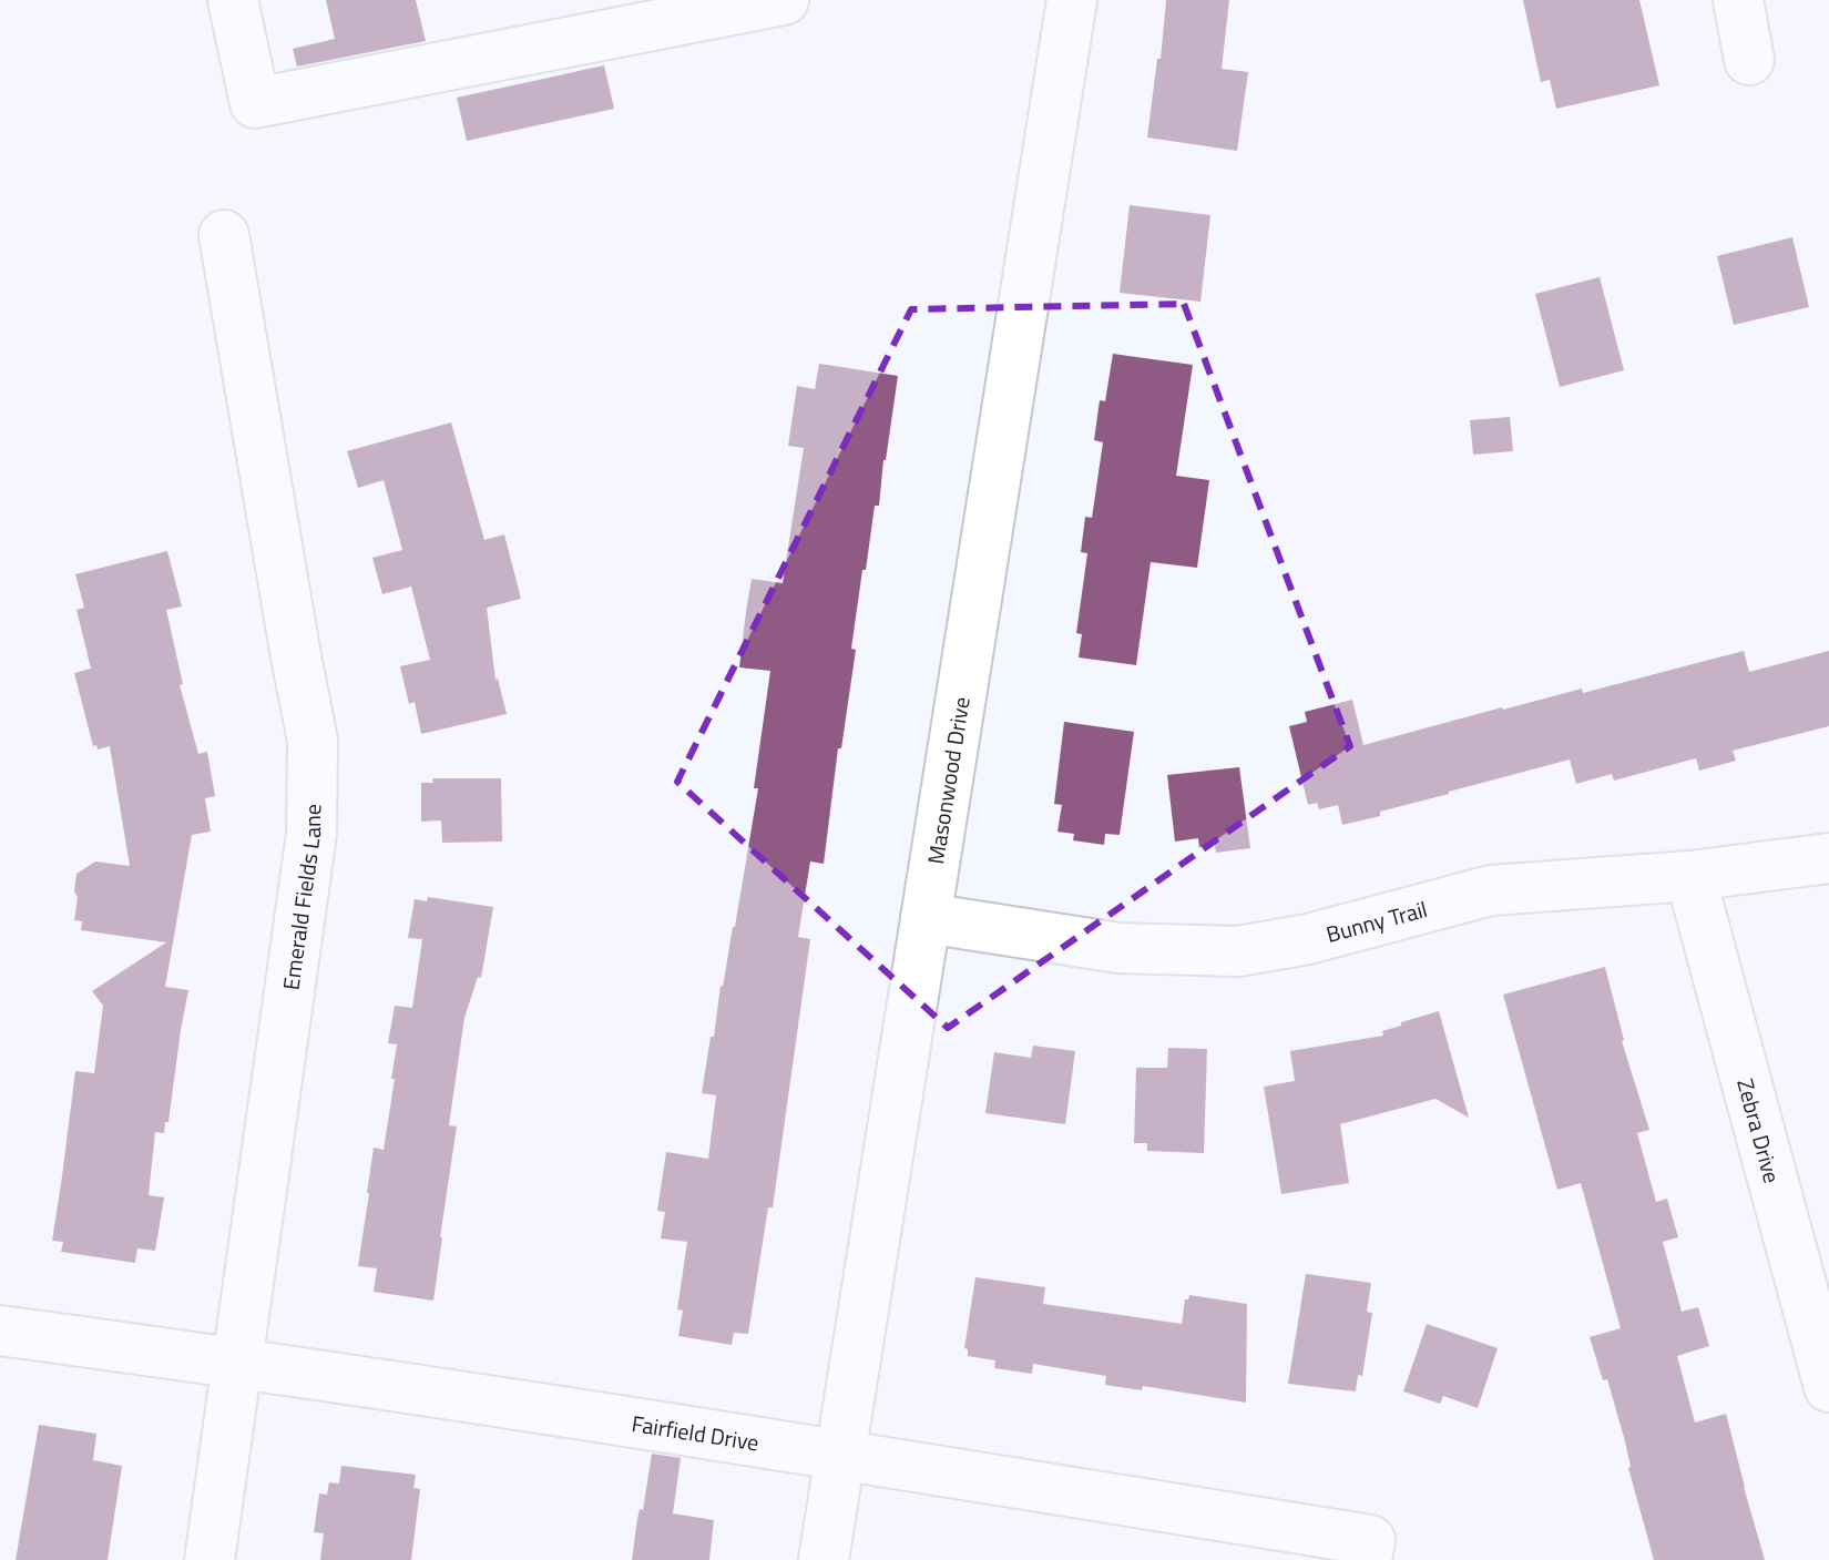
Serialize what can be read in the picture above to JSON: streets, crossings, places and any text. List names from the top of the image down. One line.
{"streets":{"street":["Masonwood Drive","Emerald Fields Lane","Bunny Trail","Zebra Drive","Fairfield Drive"]},"crossings":[["Masonwood Drive","Bunny Trail"],["Masonwood Drive","Fairfield Drive"],["Emerald Fields Lane","Fairfield Drive"],["Bunny Trail","Zebra Drive"]]}
